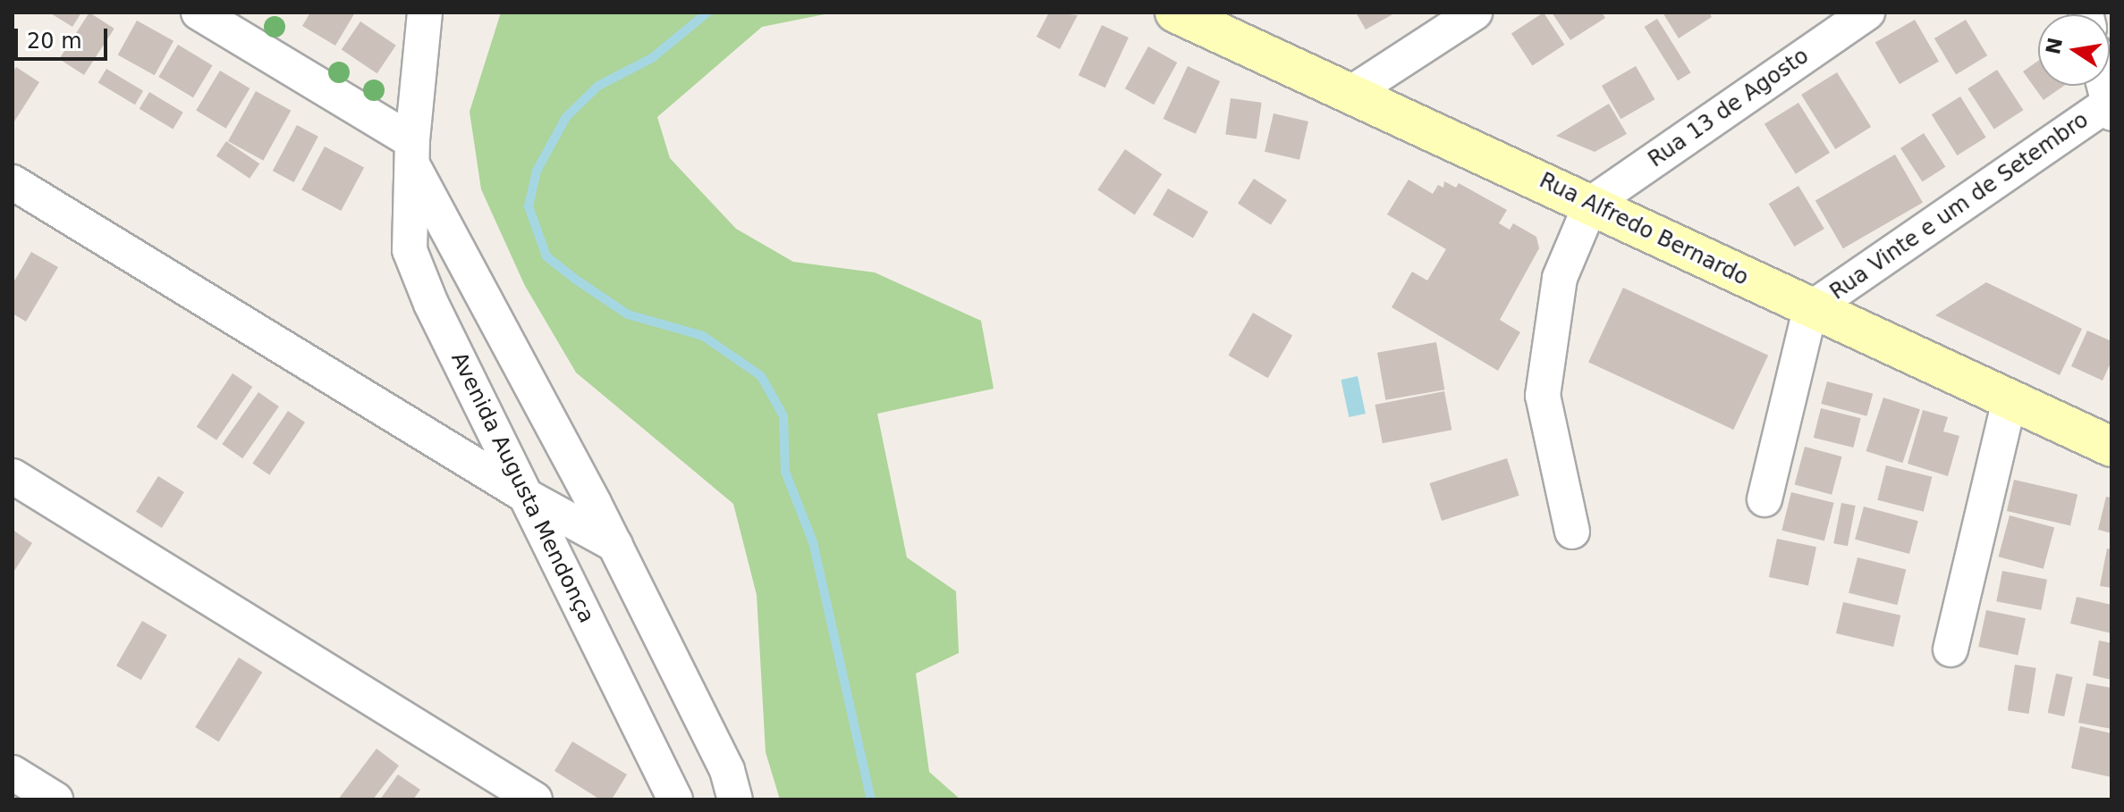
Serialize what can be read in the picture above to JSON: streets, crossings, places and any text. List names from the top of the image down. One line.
{"streets":{"street":["Rua 13 de Agosto","Rua Vinte e um de Setembro","Rua Alfredo Bernardo","Avenida Augusta Mendonça"]},"crossings":[["Rua 13 de Agosto","Rua Alfredo Bernardo"],["Rua Vinte e um de Setembro","Rua Alfredo Bernardo"]],"scale_bar":"20 m","north":"left"}
